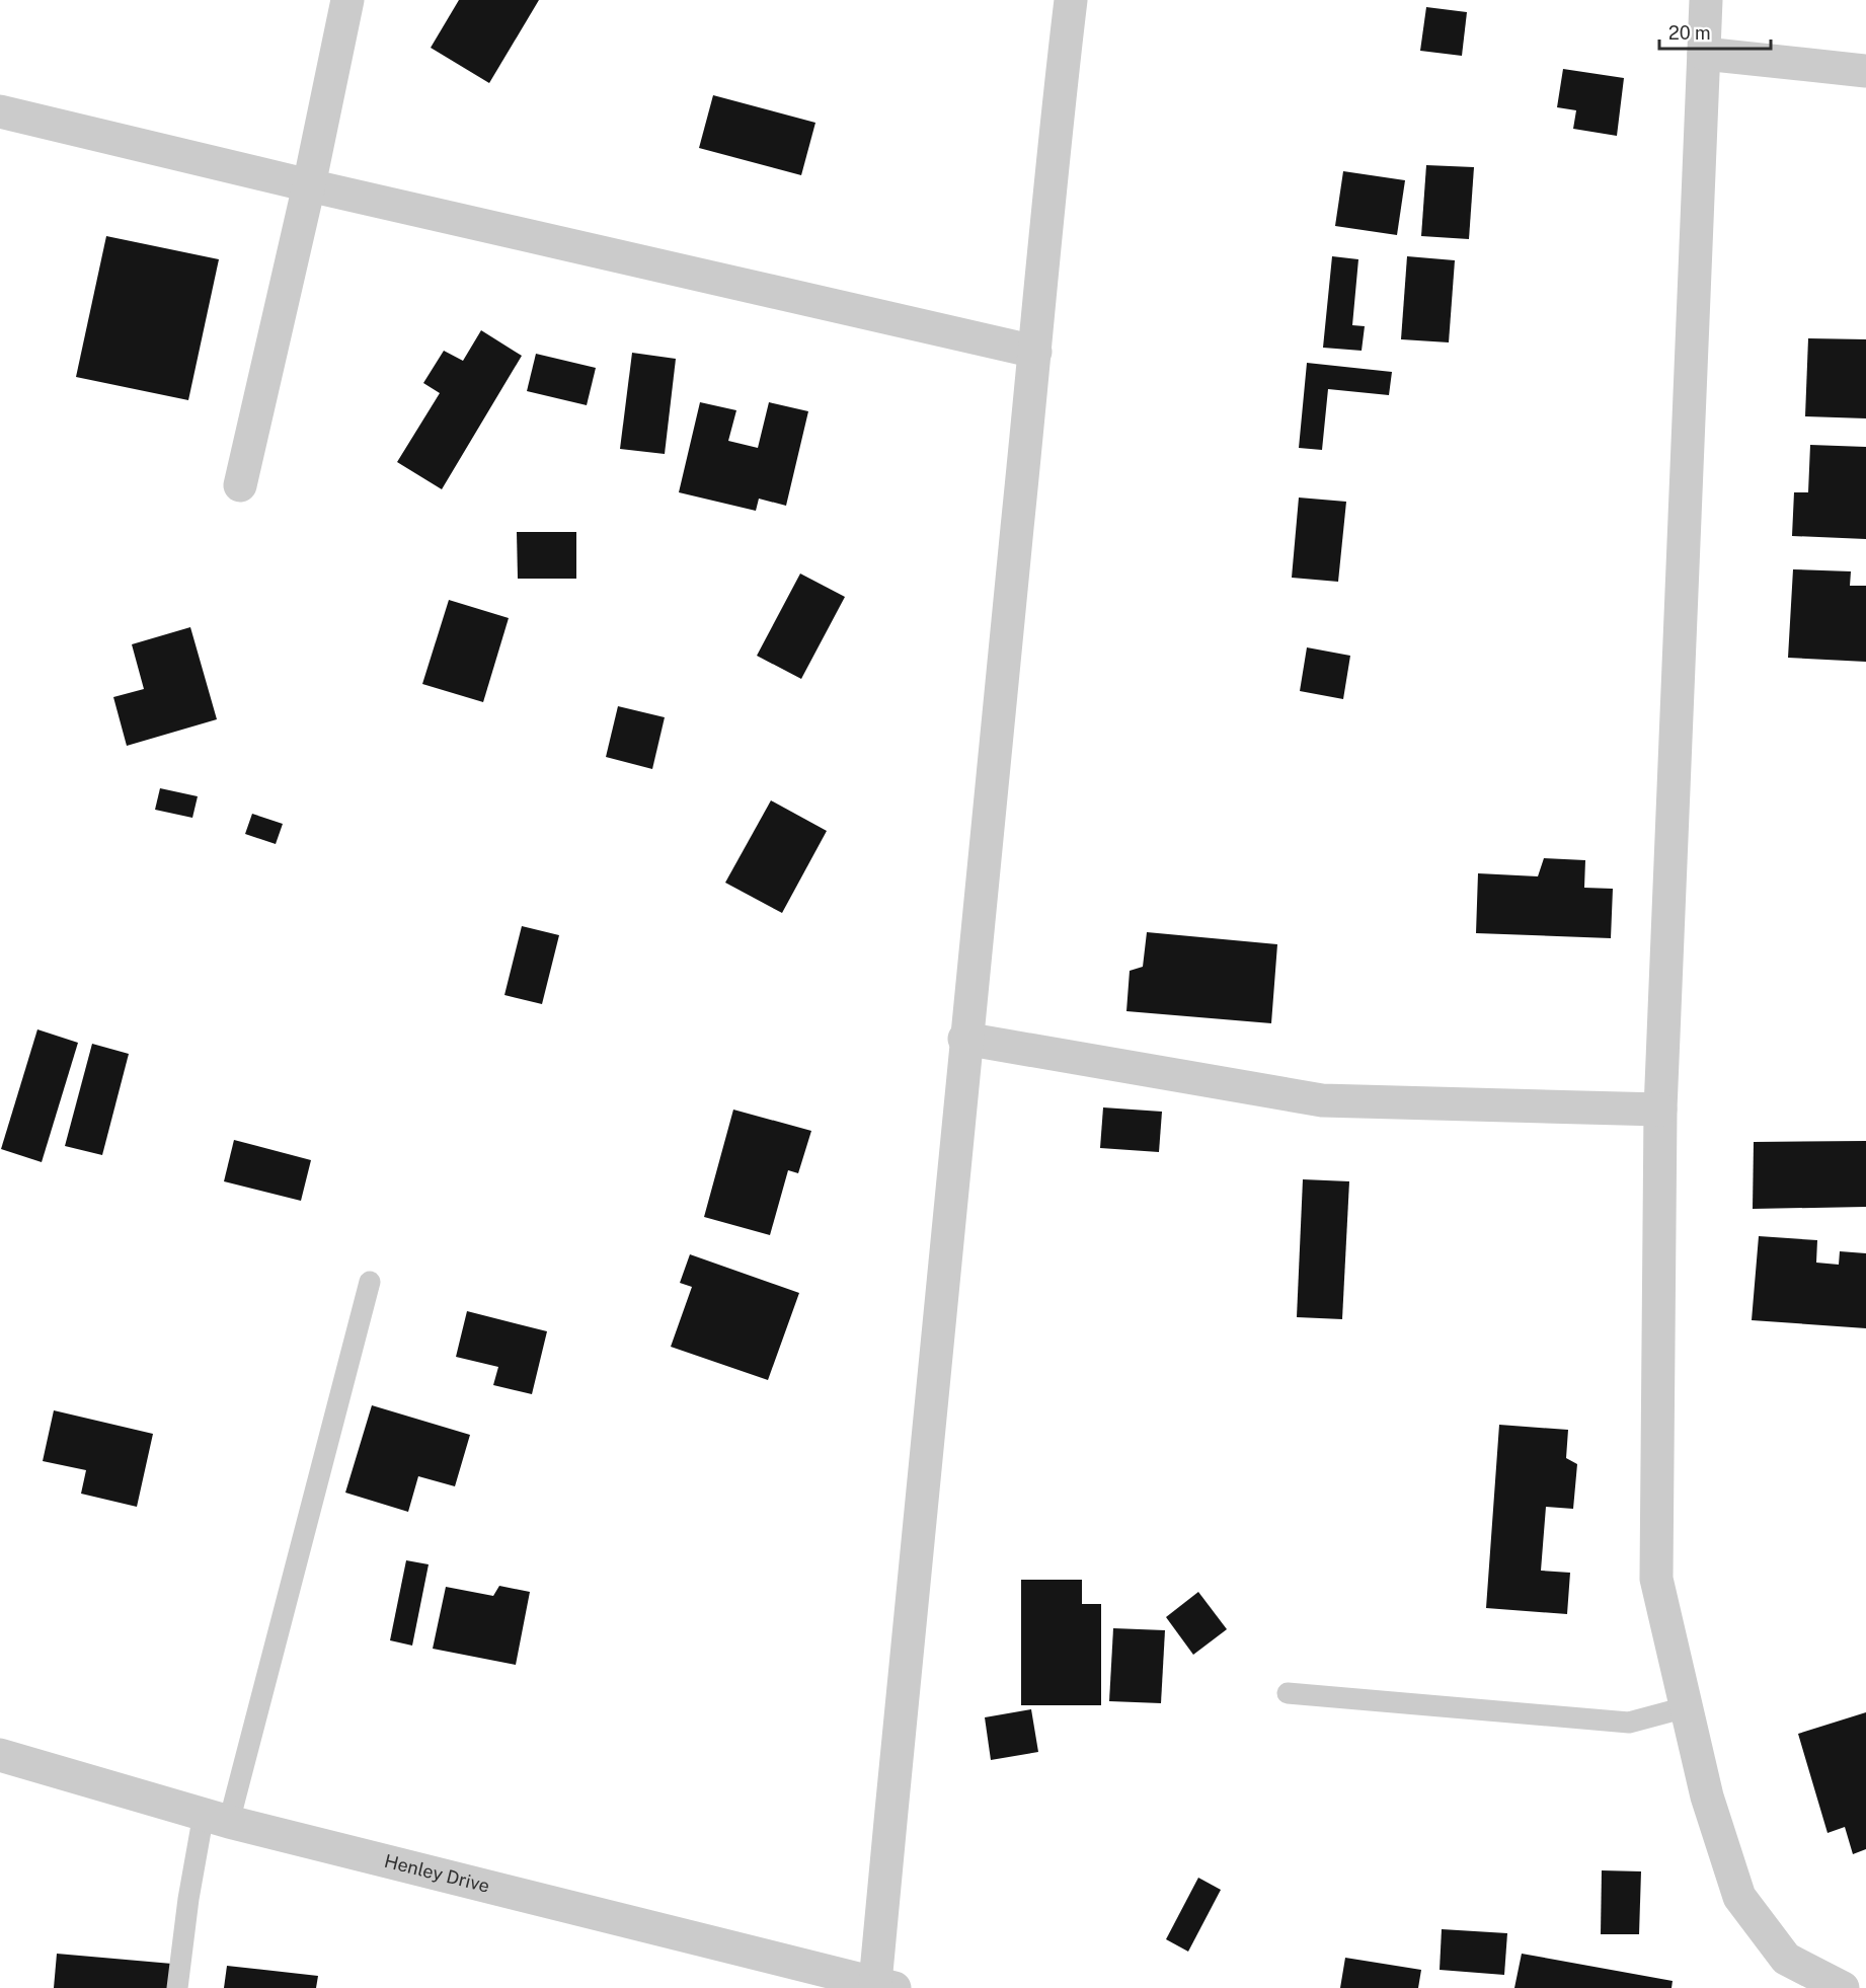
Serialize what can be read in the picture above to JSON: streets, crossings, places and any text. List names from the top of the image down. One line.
{"streets":{"street":["Henley Drive"]},"scale_bar":"20 m"}
